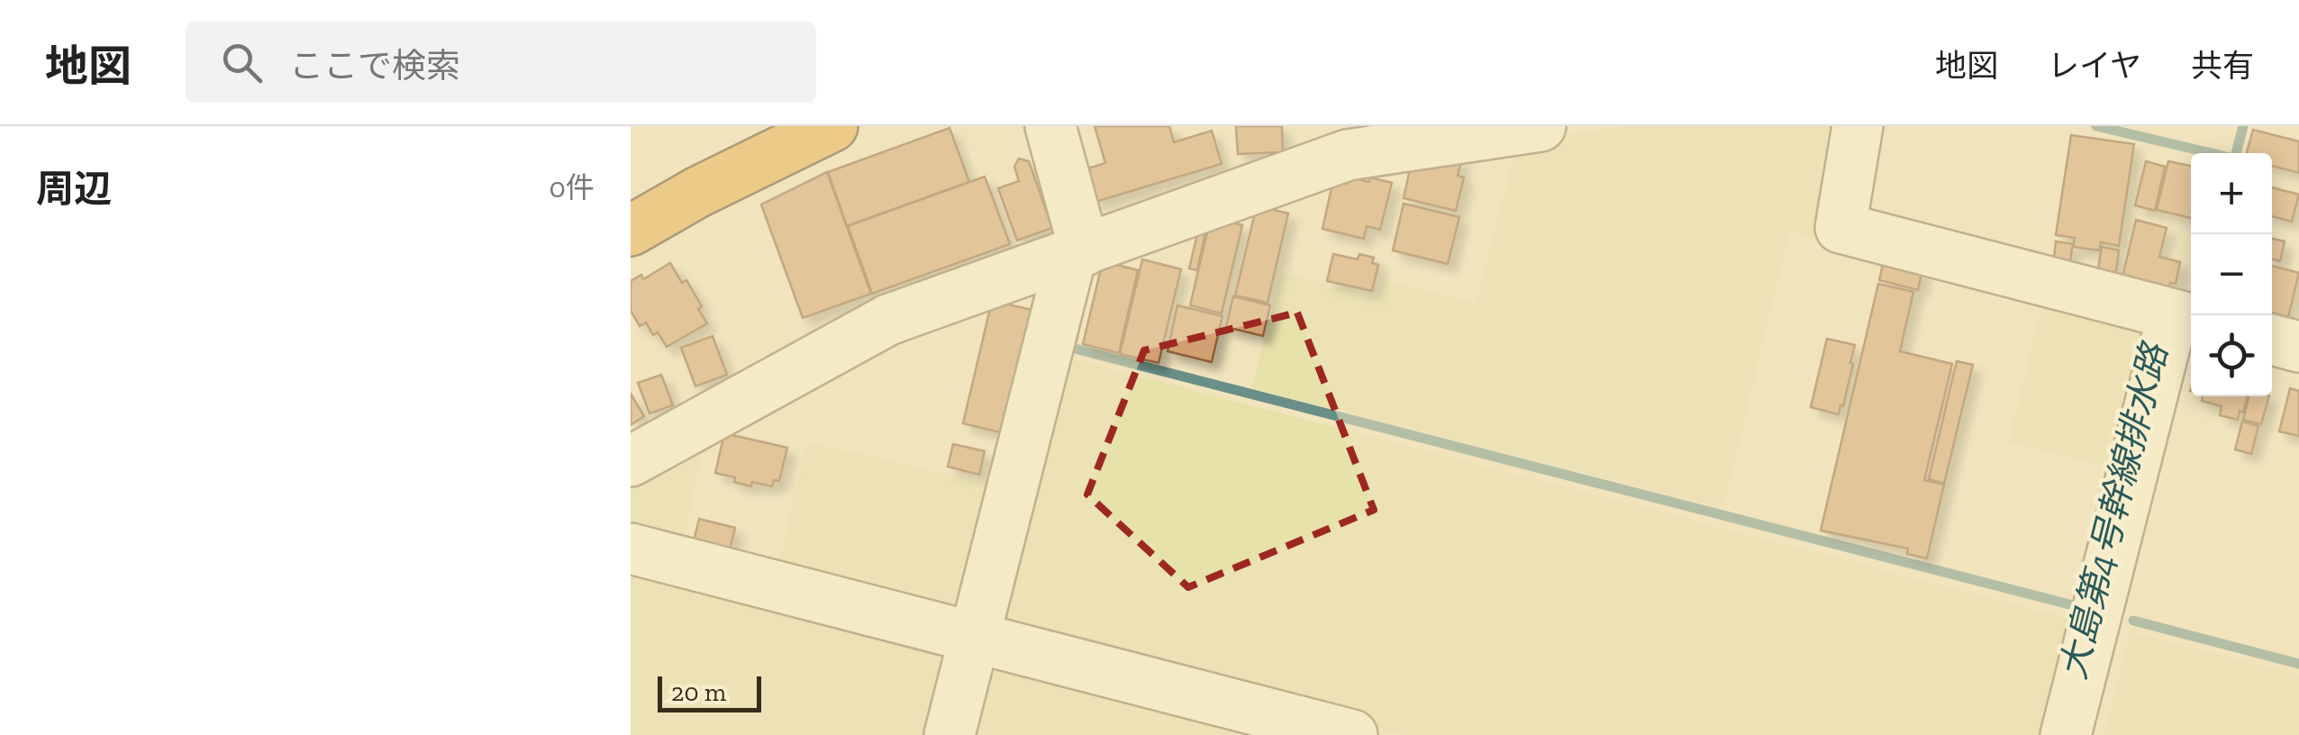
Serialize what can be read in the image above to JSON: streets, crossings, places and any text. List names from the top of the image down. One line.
{"water":["大島第4号幹線排水路"],"scale_bar":"20 m","page":{"header":"地図","search":"ここで検索","nav":["地図","レイヤ","共有"],"heading":["周辺","0件"],"map_buttons":["+","−"],"scale":"20 m"}}
